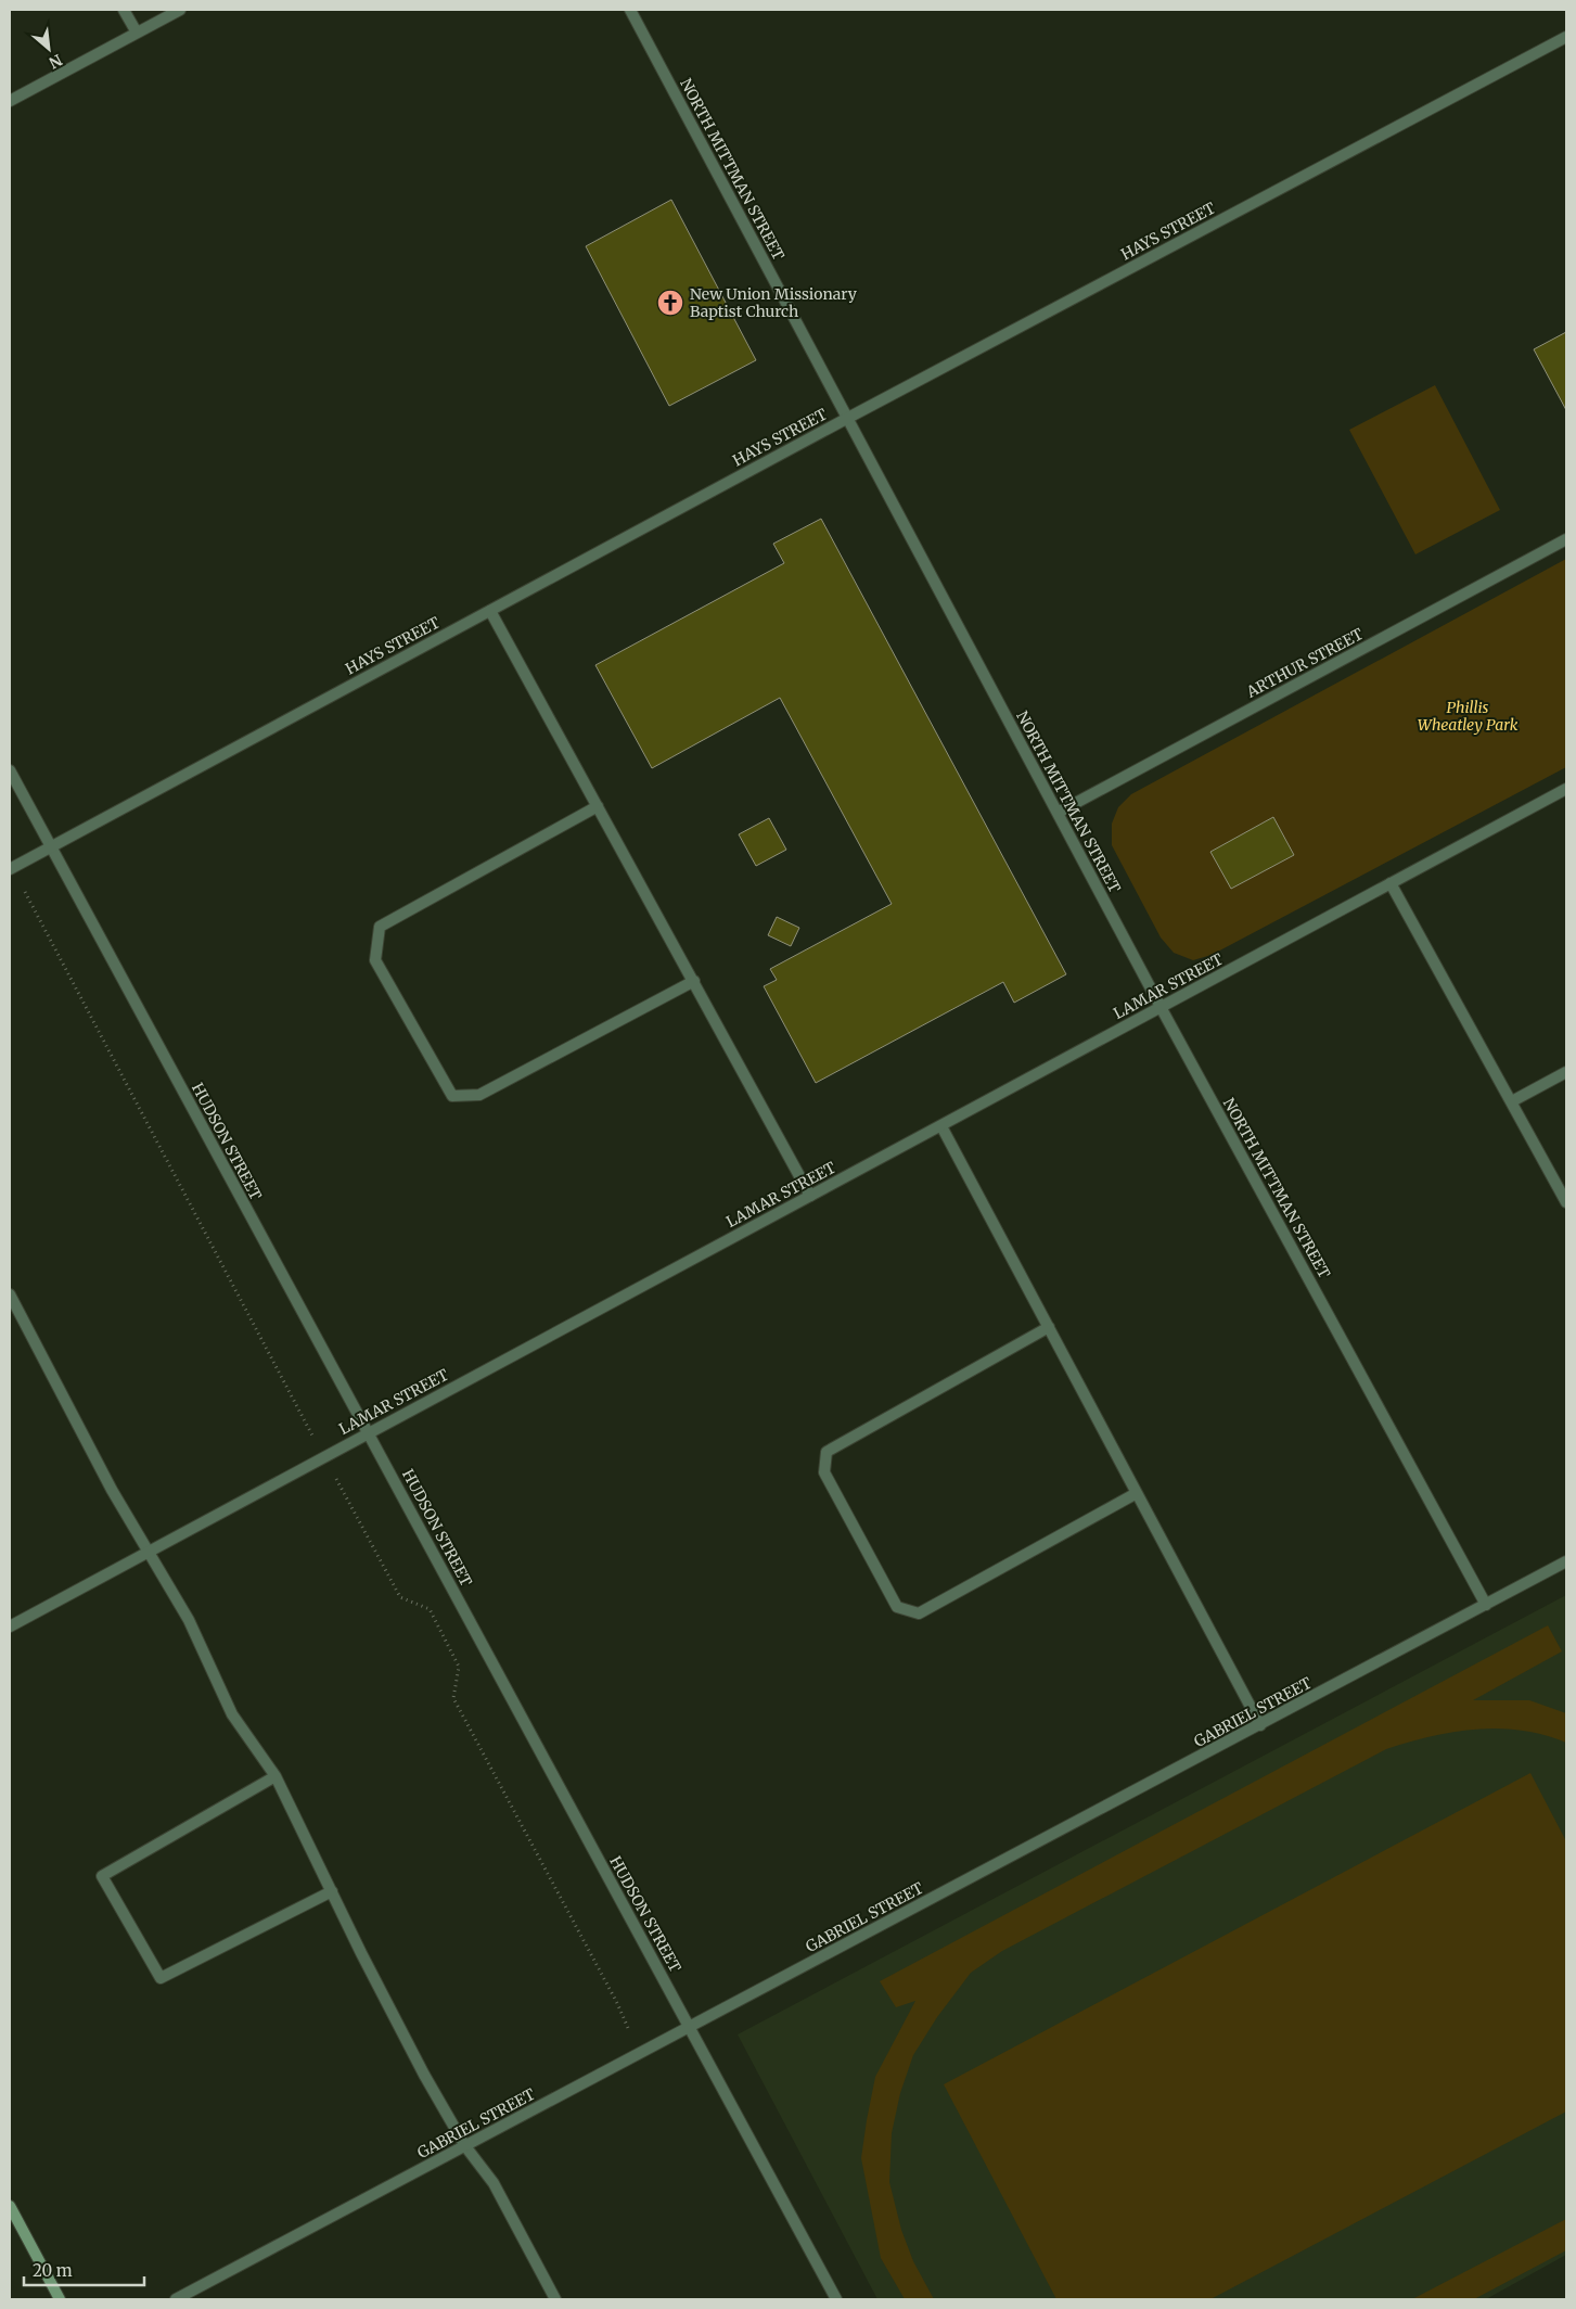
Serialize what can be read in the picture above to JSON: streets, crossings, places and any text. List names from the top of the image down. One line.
{"streets":{"street":["NORTH MITTMAN STREET","HAYS STREET","ARTHUR STREET","LAMAR STREET","HUDSON STREET","GABRIEL STREET"]},"crossings":[["NORTH MITTMAN STREET","HAYS STREET"],["NORTH MITTMAN STREET","ARTHUR STREET"],["NORTH MITTMAN STREET","LAMAR STREET"],["NORTH MITTMAN STREET","GABRIEL STREET"],["HAYS STREET","HUDSON STREET"],["LAMAR STREET","HUDSON STREET"],["HUDSON STREET","GABRIEL STREET"]],"parks":["Phillis Wheatley Park"],"places":{"church":["New Union Missionary Baptist Church"]},"scale_bar":"20 m","north":"bottom right"}
